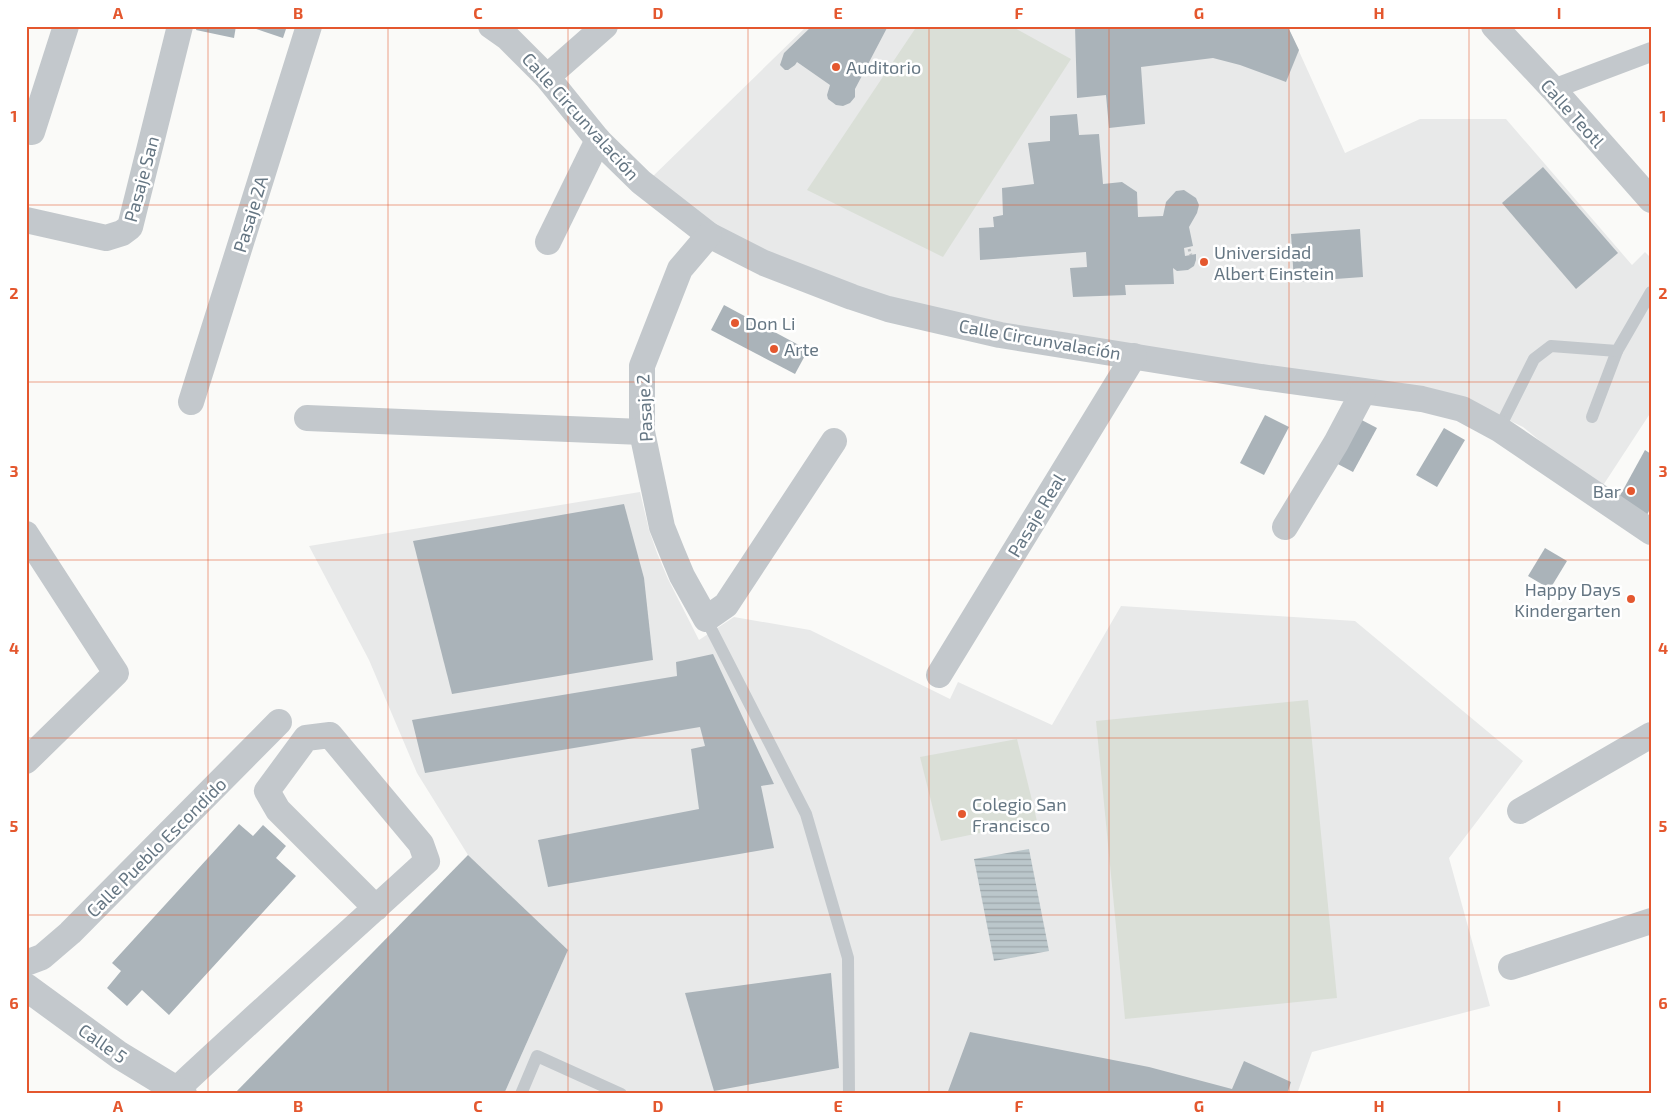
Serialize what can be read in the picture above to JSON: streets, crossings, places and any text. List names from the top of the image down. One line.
{"streets":{"street":["Calle Teotl","Calle Circunvalación","Pasaje San","Pasaje 2A","Pasaje 2","Pasaje Real","Calle Pueblo Escondido","Calle 5"]},"crossings":[["Calle Circunvalación","Pasaje 2"],["Calle Circunvalación","Pasaje Real"]],"places":["Auditorio","Universidad Albert Einstein","Don Li","Arte","Bar","Happy Days Kindergarten","Colegio San Francisco"],"grid":{"columns":["A","B","C","D","E","F","G","H","I"],"rows":["1","2","3","4","5","6"]}}
